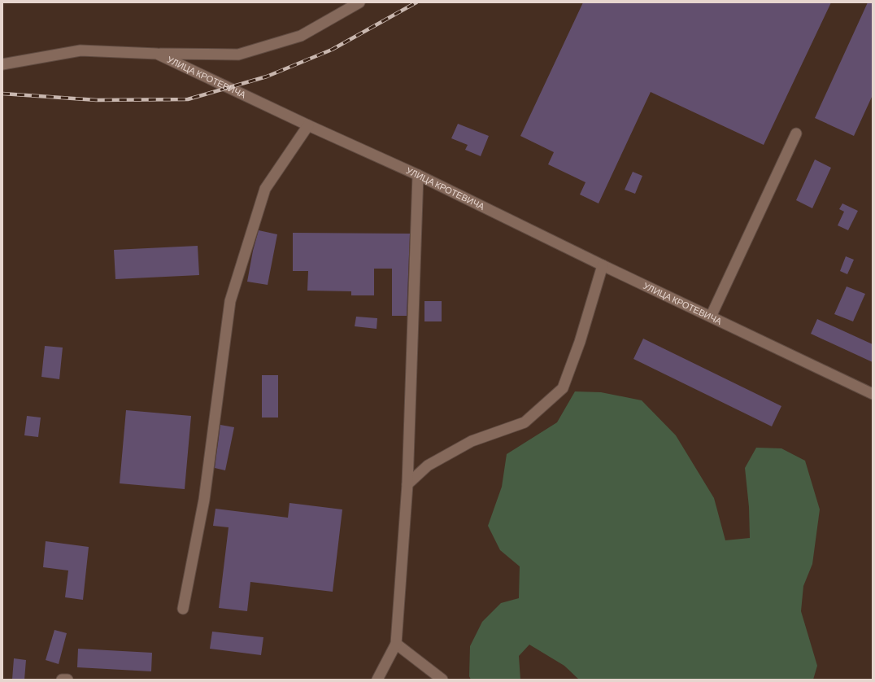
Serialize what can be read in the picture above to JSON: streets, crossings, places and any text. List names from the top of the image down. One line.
{"streets":{"street":["УЛИЦА КРОТЕВИЧА"]}}
